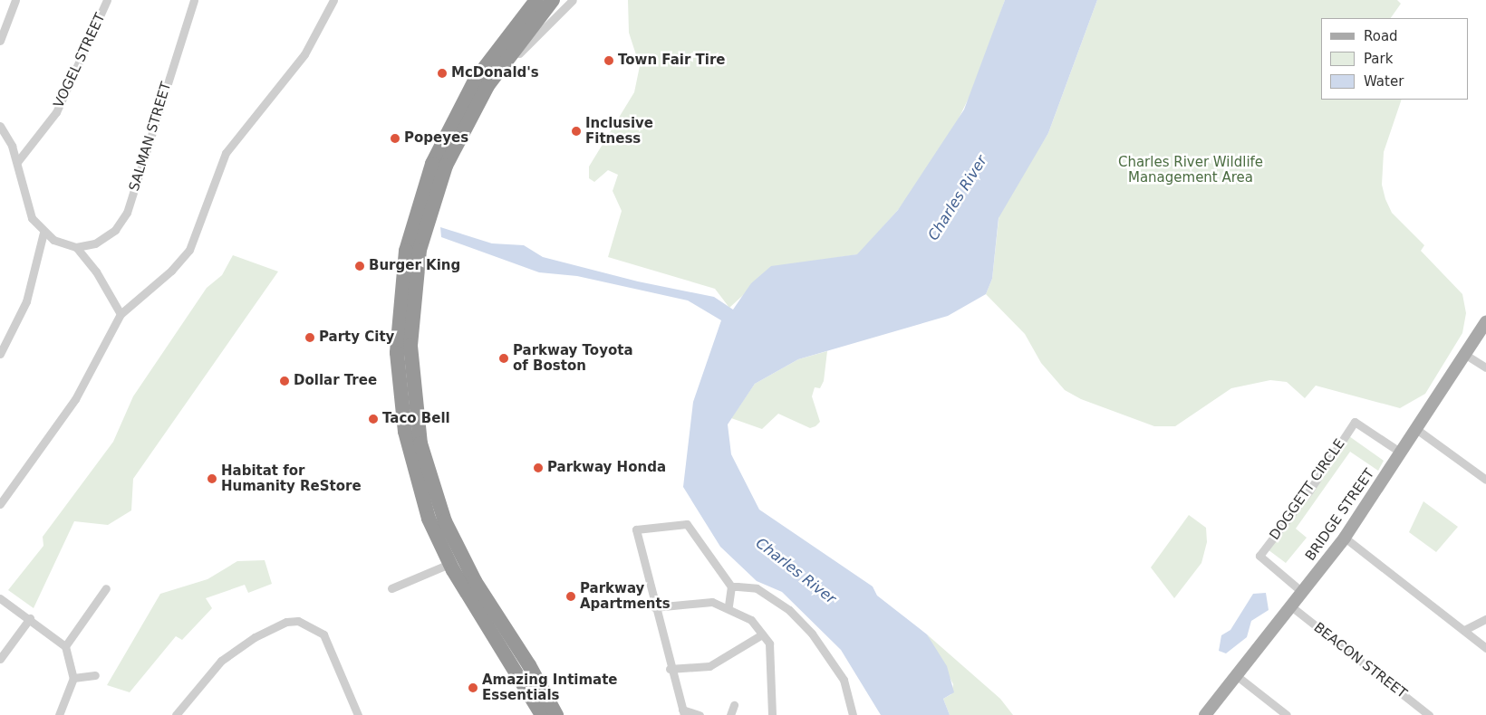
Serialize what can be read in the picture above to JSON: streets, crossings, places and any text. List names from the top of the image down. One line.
{"streets":{"main road":["BRIDGE STREET"],"street":["VOGEL STREET","SALMAN STREET","DOGGETT CIRCLE","BEACON STREET"]},"crossings":[["DOGGETT CIRCLE","BRIDGE STREET"],["BRIDGE STREET","BEACON STREET"]],"water":["Charles River"],"parks":["Charles River Wildlife Management Area"],"places":["Town Fair Tire","McDonald's","Inclusive Fitness","Popeyes","Burger King","Party City","Parkway Toyota of Boston","Dollar Tree","Taco Bell","Parkway Honda","Habitat for Humanity ReStore","Parkway Apartments","Amazing Intimate Essentials"],"legend":["Road","Park","Water"]}
